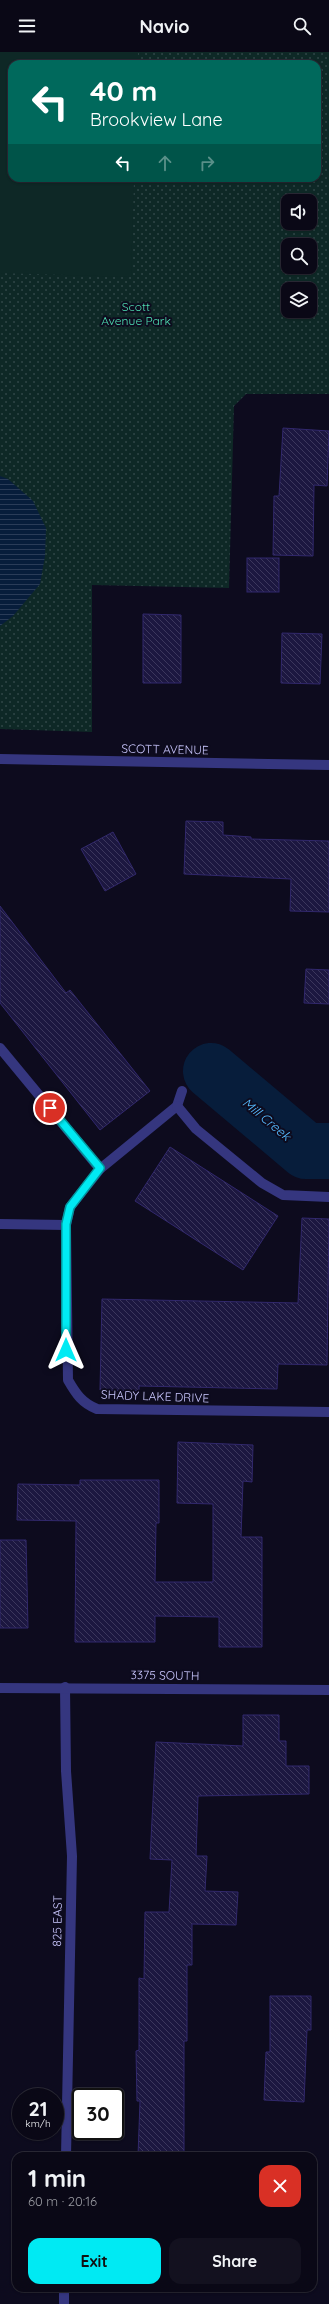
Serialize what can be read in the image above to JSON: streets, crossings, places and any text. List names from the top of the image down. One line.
{"streets":{"street":["SCOTT AVENUE","SHADY LAKE DRIVE","3375 SOUTH","825 EAST"]},"crossings":[["3375 SOUTH","825 EAST"]],"water":["Mill Creek"],"parks":["Scott Avenue Park"],"page":{"header":"Navio","turn":["40 m","Brookview Lane"],"speed":"21 km/h","limit":"30","heading":["1 min","60 m · 20:16"],"buttons":["Exit","Share"]}}
